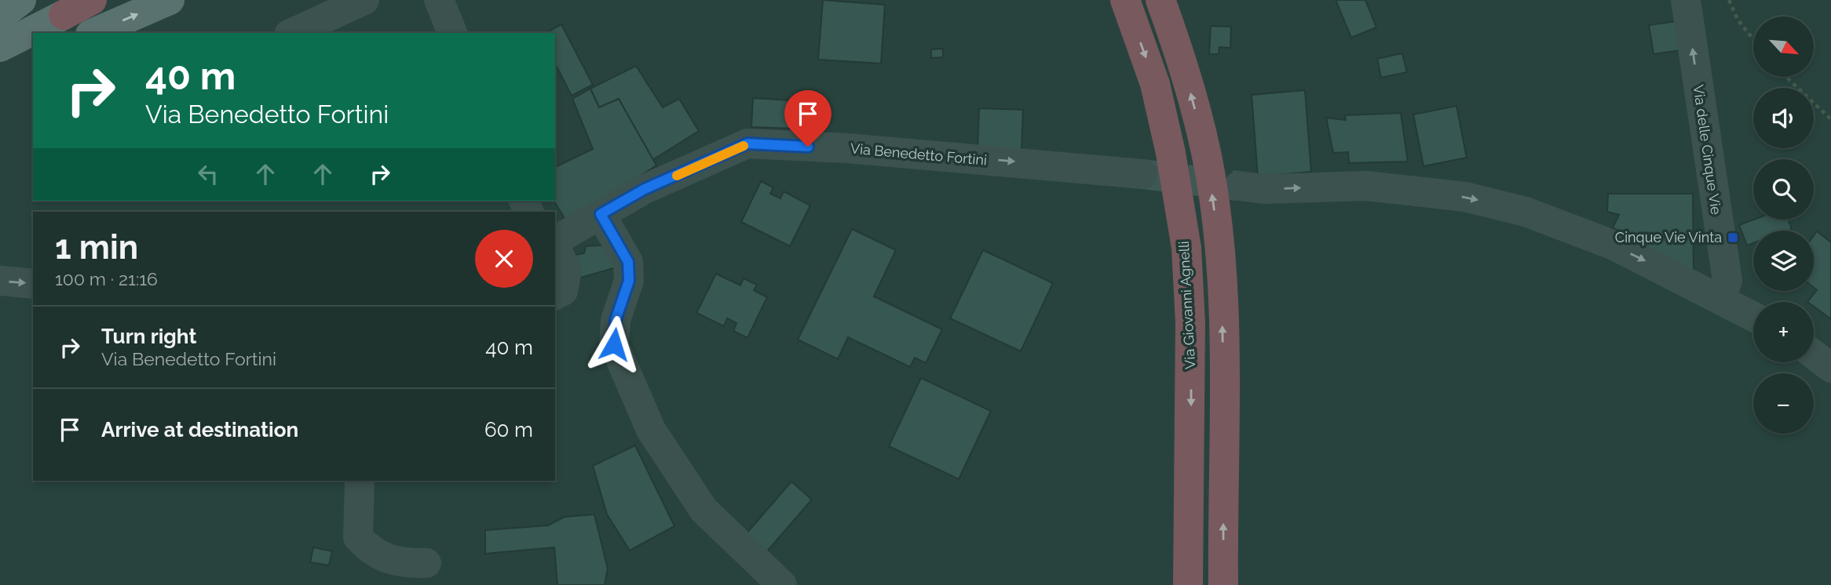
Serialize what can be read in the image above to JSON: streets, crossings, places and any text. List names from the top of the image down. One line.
{"streets":{"highway":["Via Giovanni Agnelli"],"street":["Via delle Cinque Vie","Via Benedetto Fortini"]},"one_way":["Via delle Cinque Vie","Via Benedetto Fortini"],"places":{"transit":["Cinque Vie Vinta"]},"north":"bottom right","page":{"map_buttons":["+","−"],"turn":["40 m","Via Benedetto Fortini"],"heading":["1 min","100 m · 21:16"],"list":[{"name":"Turn right","note":"Via Benedetto Fortini","value":"40 m"},{"name":"Arrive at destination","value":"60 m"}]}}
